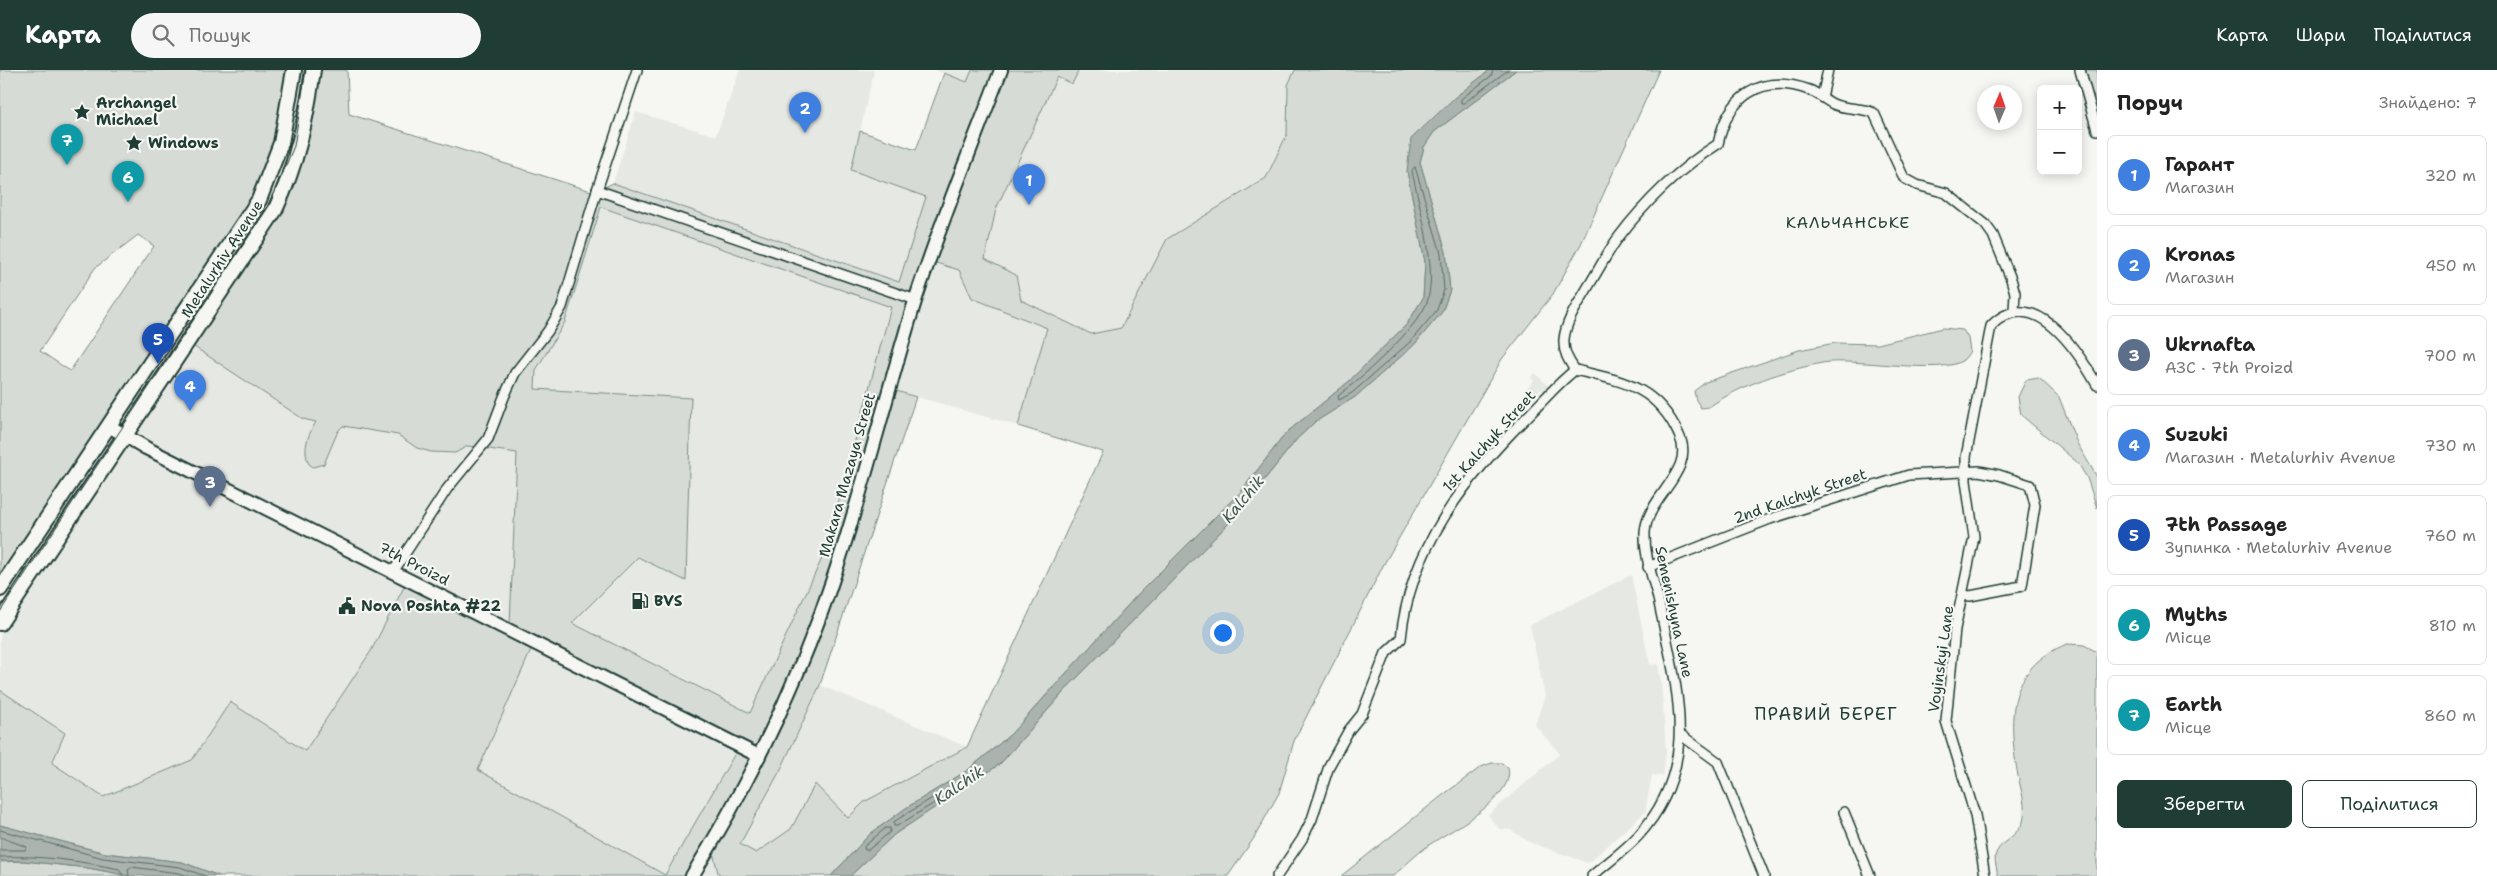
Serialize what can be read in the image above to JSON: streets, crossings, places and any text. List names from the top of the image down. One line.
{"streets":{"main road":["Metalurhiv Avenue","Makara Mazaya Street","7th Proizd"],"street":["1st Kalchyk Street","2nd Kalchyk Street","Semenishyna Lane","Voyinskyi Lane"]},"crossings":[["Metalurhiv Avenue","7th Proizd"],["1st Kalchyk Street","Semenishyna Lane"],["Makara Mazaya Street","7th Proizd"],["2nd Kalchyk Street","Semenishyna Lane"],["2nd Kalchyk Street","Voyinskyi Lane"]],"districts":["КАЛЬЧАНСЬКЕ","ПРАВИЙ БЕРЕГ"],"water":["Kalchik"],"places":{"place":["Archangel Michael","Windows"],"fuel station":["BVS"],"public building":["Nova Poshta #22"]},"north":"top","page":{"header":"Карта","search":"Пошук","nav":["Карта","Шари","Поділитися"],"heading":["Поруч","Знайдено: 7"],"map_buttons":["+","−"],"pins":["2","7","6","1","5","4","3"],"list":[{"mark":"1","name":"Гарант","note":"Магазин","value":"320 m"},{"mark":"2","name":"Kronas","note":"Магазин","value":"450 m"},{"mark":"3","name":"Ukrnafta","note":"АЗС · 7th Proizd","value":"700 m"},{"mark":"4","name":"Suzuki","note":"Магазин · Metalurhiv Avenue","value":"730 m"},{"mark":"5","name":"7th Passage","note":"Зупинка · Metalurhiv Avenue","value":"760 m"},{"mark":"6","name":"Myths","note":"Місце","value":"810 m"},{"mark":"7","name":"Earth","note":"Місце","value":"860 m"}],"buttons":["Зберегти","Поділитися"]}}
